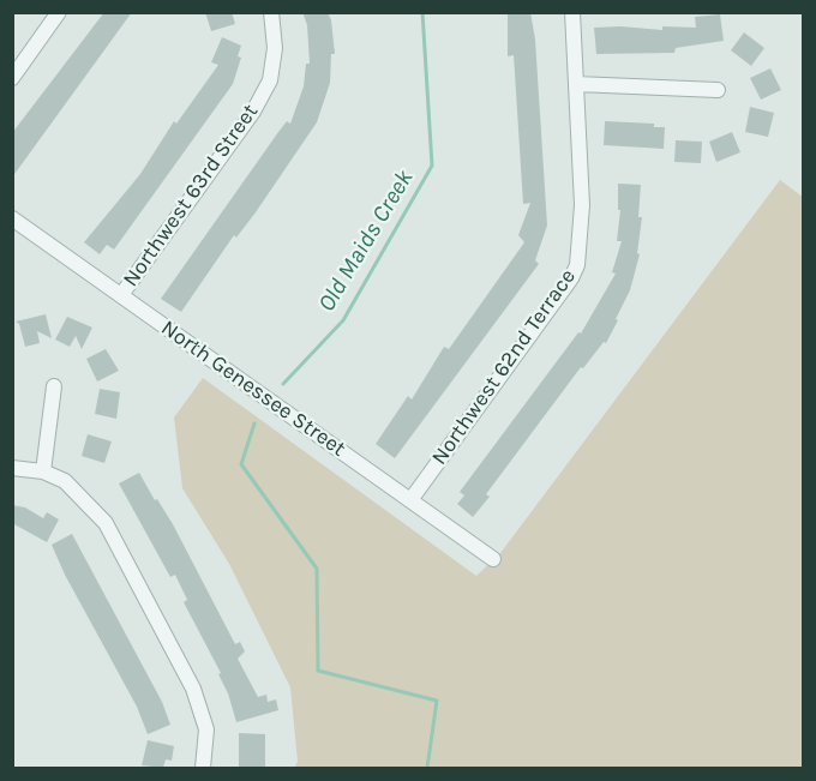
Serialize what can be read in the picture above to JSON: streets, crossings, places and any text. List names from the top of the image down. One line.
{"streets":{"street":["Northwest 63rd Street","Northwest 62nd Terrace","North Genessee Street"]},"crossings":[["Northwest 63rd Street","North Genessee Street"],["Northwest 62nd Terrace","North Genessee Street"]],"water":["Old Maids Creek"]}
